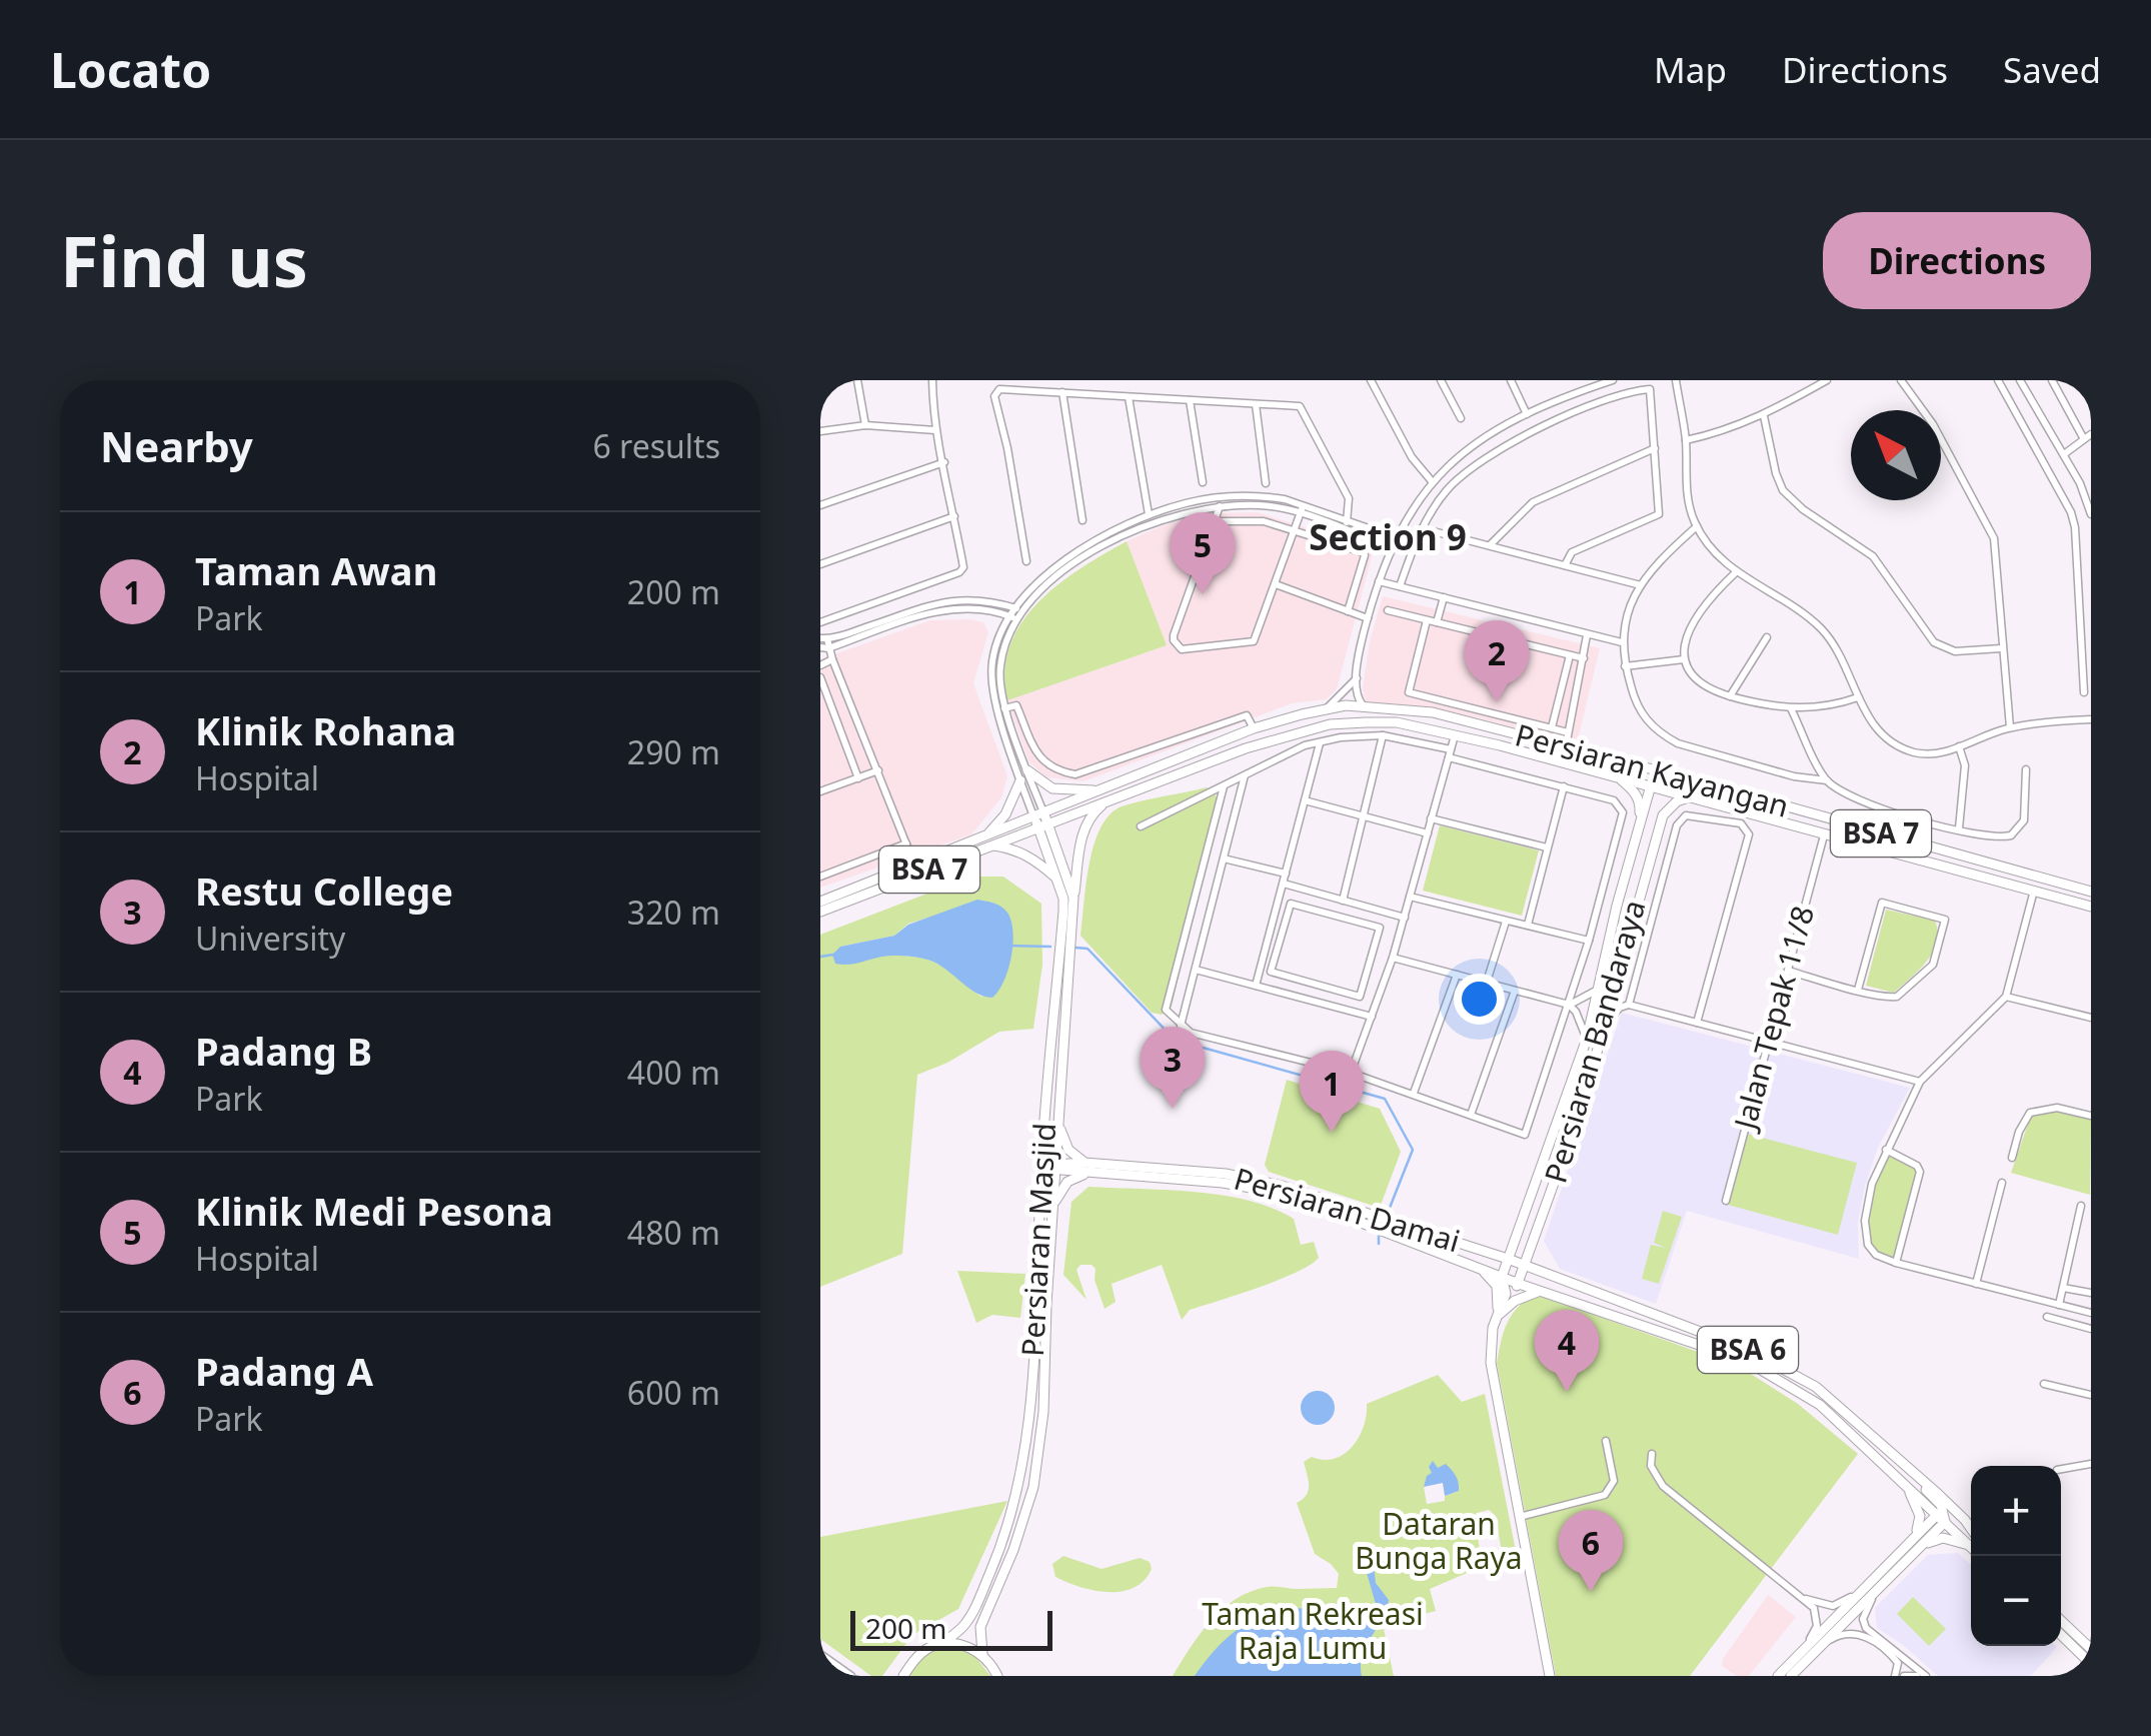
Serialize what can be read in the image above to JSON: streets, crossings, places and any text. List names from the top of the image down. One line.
{"streets":{"main road":["Persiaran Kayangan","BSA 7","Persiaran Bandaraya","Persiaran Damai","Persiaran Masjid","BSA 6"],"street":["Jalan Tepak 11/8"]},"crossings":[["Persiaran Kayangan","Jalan Tepak 11/8"],["Persiaran Kayangan","Persiaran Bandaraya"],["Persiaran Kayangan","Persiaran Masjid"],["Persiaran Bandaraya","Persiaran Damai"],["Persiaran Damai","Persiaran Masjid"]],"districts":["Section 9"],"parks":["Dataran Bunga Raya","Taman Rekreasi Raja Lumu"],"scale_bar":"200 m","north":"top left","page":{"header":"Locato","nav":["Map","Directions","Saved"],"title":"Find us","buttons":"Directions","heading":["Nearby","6 results"],"list":[{"mark":"1","name":"Taman Awan","note":"Park","value":"200 m"},{"mark":"2","name":"Klinik Rohana","note":"Hospital","value":"290 m"},{"mark":"3","name":"Restu College","note":"University","value":"320 m"},{"mark":"4","name":"Padang B","note":"Park","value":"400 m"},{"mark":"5","name":"Klinik Medi Pesona","note":"Hospital","value":"480 m"},{"mark":"6","name":"Padang A","note":"Park","value":"600 m"}],"pins":["5","2","3","1","4","6"],"map_buttons":["+","−"],"scale":"200 m"}}
